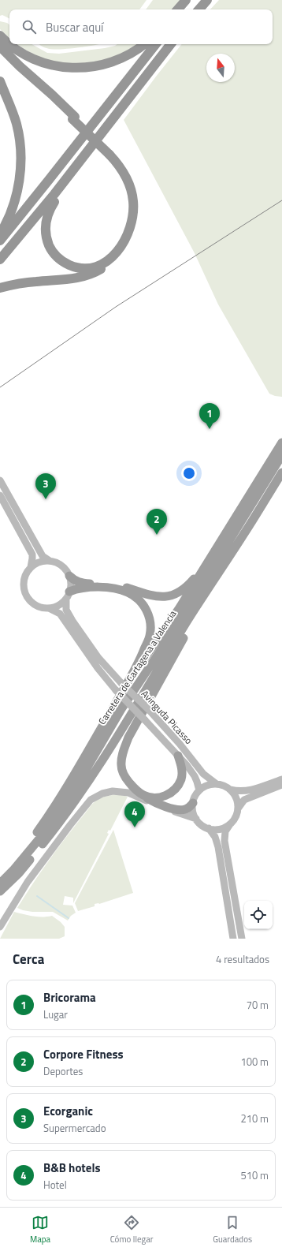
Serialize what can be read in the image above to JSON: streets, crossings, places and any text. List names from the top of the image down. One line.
{"streets":{"highway":["Carretera de Cartagena a Valencia"],"main road":["Avinguda Picasso"]},"north":"top","page":{"search":"Buscar aquí","pins":["1","3","2","4"],"heading":["Cerca","4 resultados"],"list":[{"mark":"1","name":"Bricorama","note":"Lugar","value":"70 m"},{"mark":"2","name":"Corpore Fitness","note":"Deportes","value":"100 m"},{"mark":"3","name":"Ecorganic","note":"Supermercado","value":"210 m"},{"mark":"4","name":"B&B hotels","note":"Hotel","value":"510 m"}],"nav":["Mapa","Cómo llegar","Guardados"]}}
